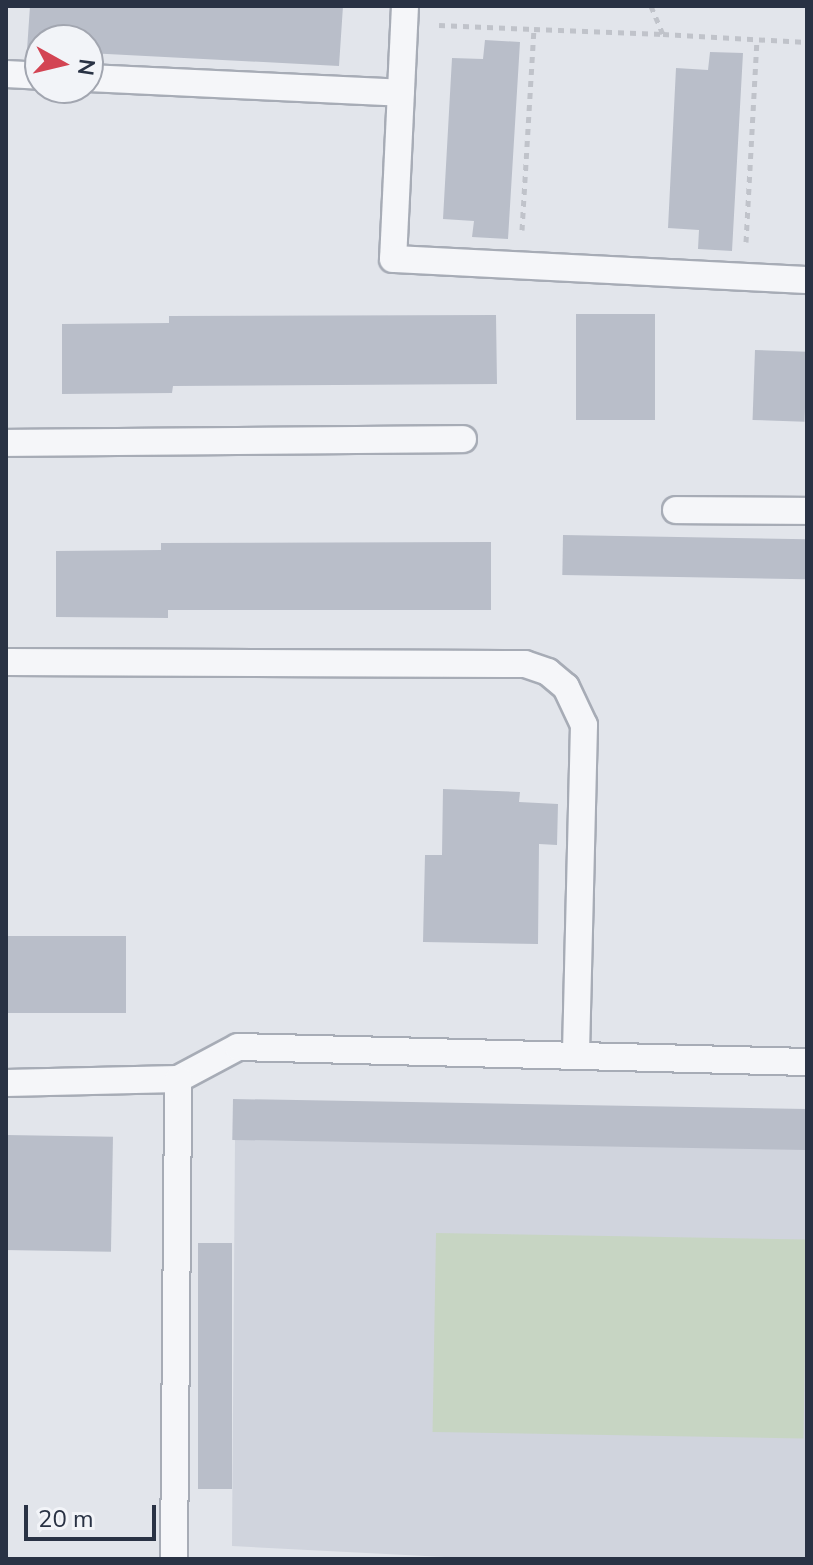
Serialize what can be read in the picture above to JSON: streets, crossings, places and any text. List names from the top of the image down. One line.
{"scale_bar":"20 m","north":"right"}
